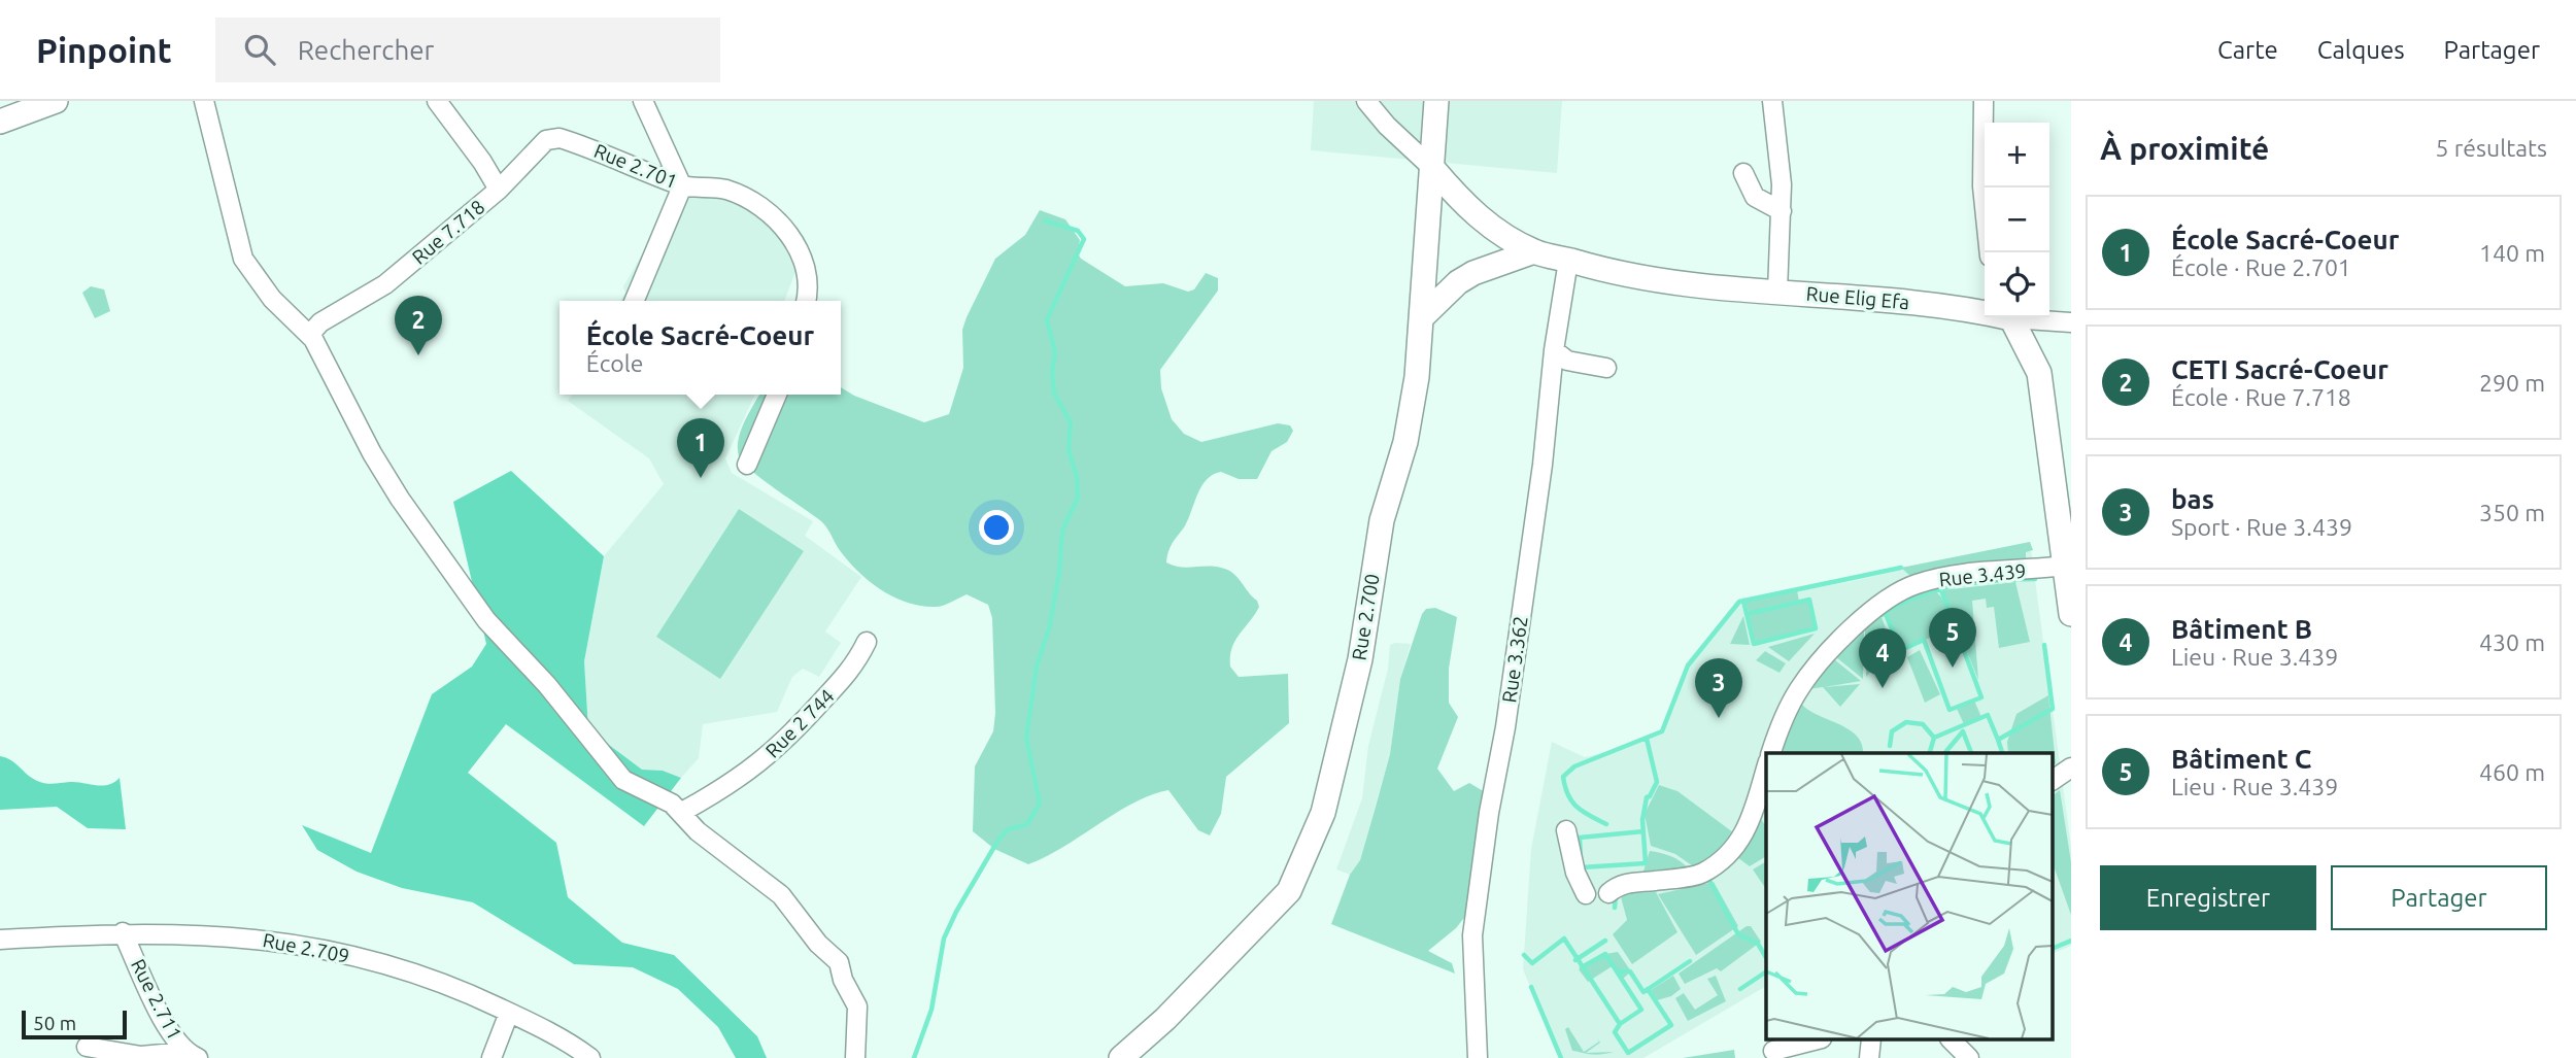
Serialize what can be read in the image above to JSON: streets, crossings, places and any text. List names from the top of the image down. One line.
{"streets":{"main road":["Rue Elig Efa","Rue 2.700"],"street":["Rue 2.701","Rue 7.718","Rue 3.439","Rue 3.362","Rue 2 744","Rue 2.709","Rue 2.711"]},"crossings":[["Rue 2.701","Rue 7.718"],["Rue Elig Efa","Rue 2.700"],["Rue Elig Efa","Rue 3.362"],["Rue 2.709","Rue 2.711"]],"scale_bar":"50 m","page":{"header":"Pinpoint","search":"Rechercher","nav":["Carte","Calques","Partager"],"heading":["À proximité","5 résultats"],"map_buttons":["+","−"],"list":[{"mark":"1","name":"École Sacré-Coeur","note":"École · Rue 2.701","value":"140 m"},{"mark":"2","name":"CETI Sacré-Coeur","note":"École · Rue 7.718","value":"290 m"},{"mark":"3","name":"bas","note":"Sport · Rue 3.439","value":"350 m"},{"mark":"4","name":"Bâtiment B","note":"Lieu · Rue 3.439","value":"430 m"},{"mark":"5","name":"Bâtiment C","note":"Lieu · Rue 3.439","value":"460 m"}],"pins":["2","1","5","4","3"],"popup":["École Sacré-Coeur","École"],"buttons":["Enregistrer","Partager"],"scale":"50 m"}}
